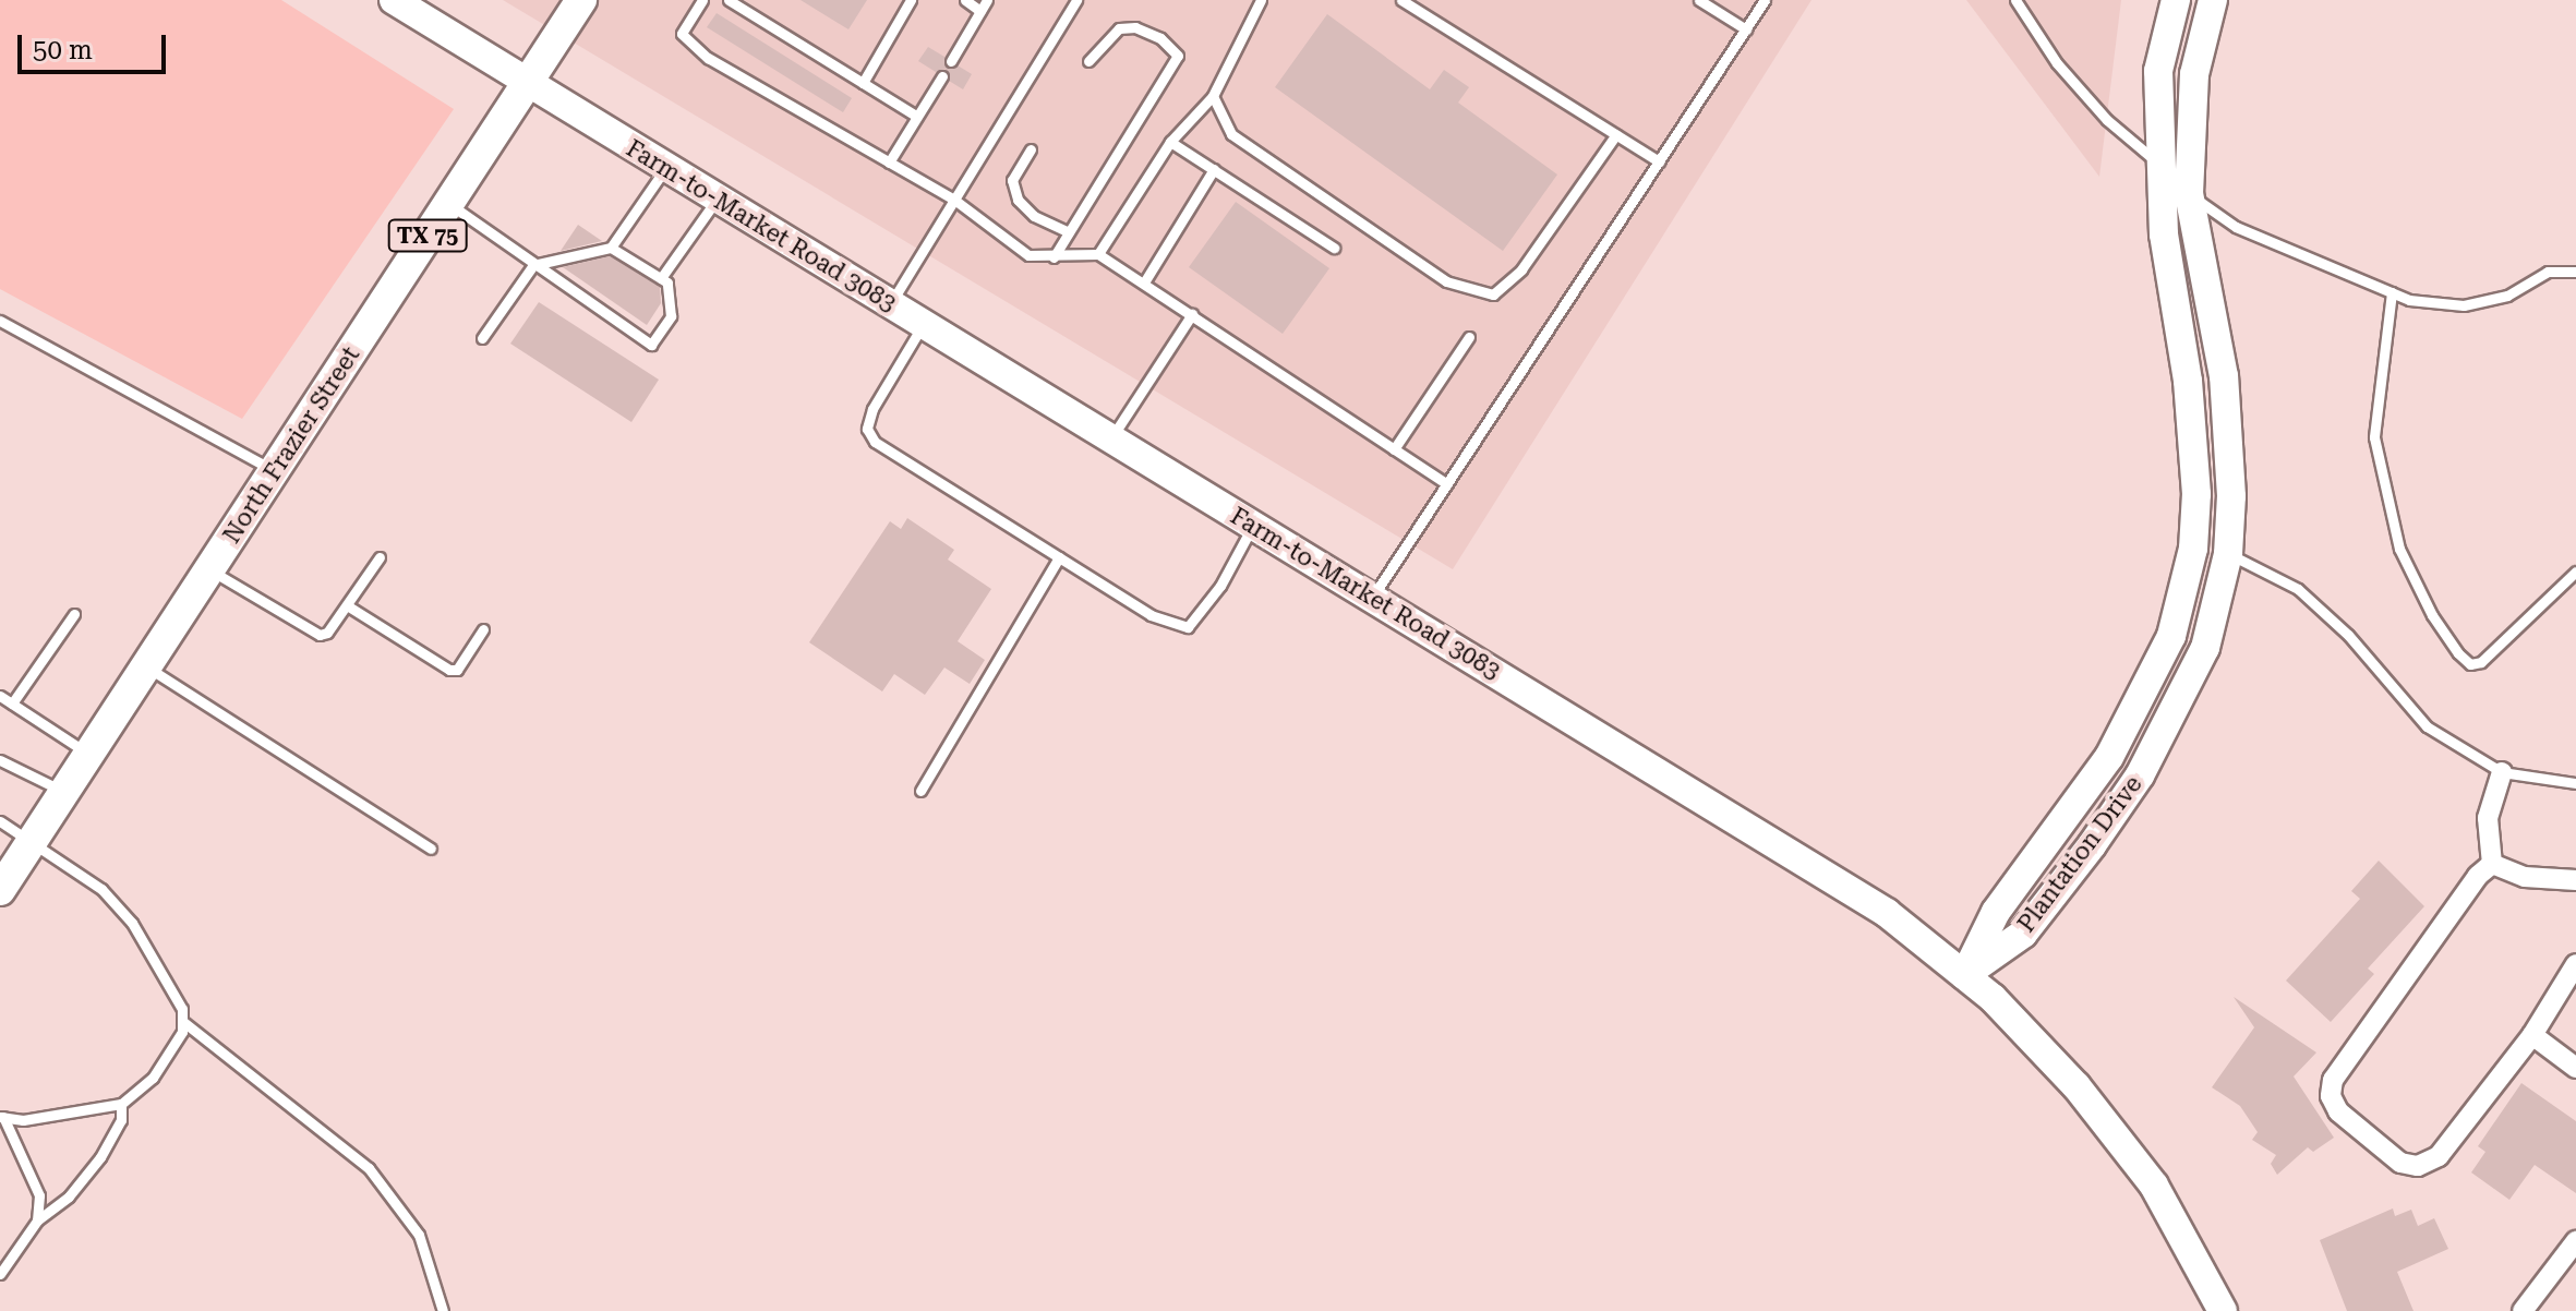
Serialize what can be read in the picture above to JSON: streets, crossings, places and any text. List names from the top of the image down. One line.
{"streets":{"main road":["Farm-to-Market Road 3083","TX 75","North Frazier Street","Plantation Drive"]},"crossings":[["Farm-to-Market Road 3083","North Frazier Street"],["Farm-to-Market Road 3083","Plantation Drive"]],"scale_bar":"50 m"}
